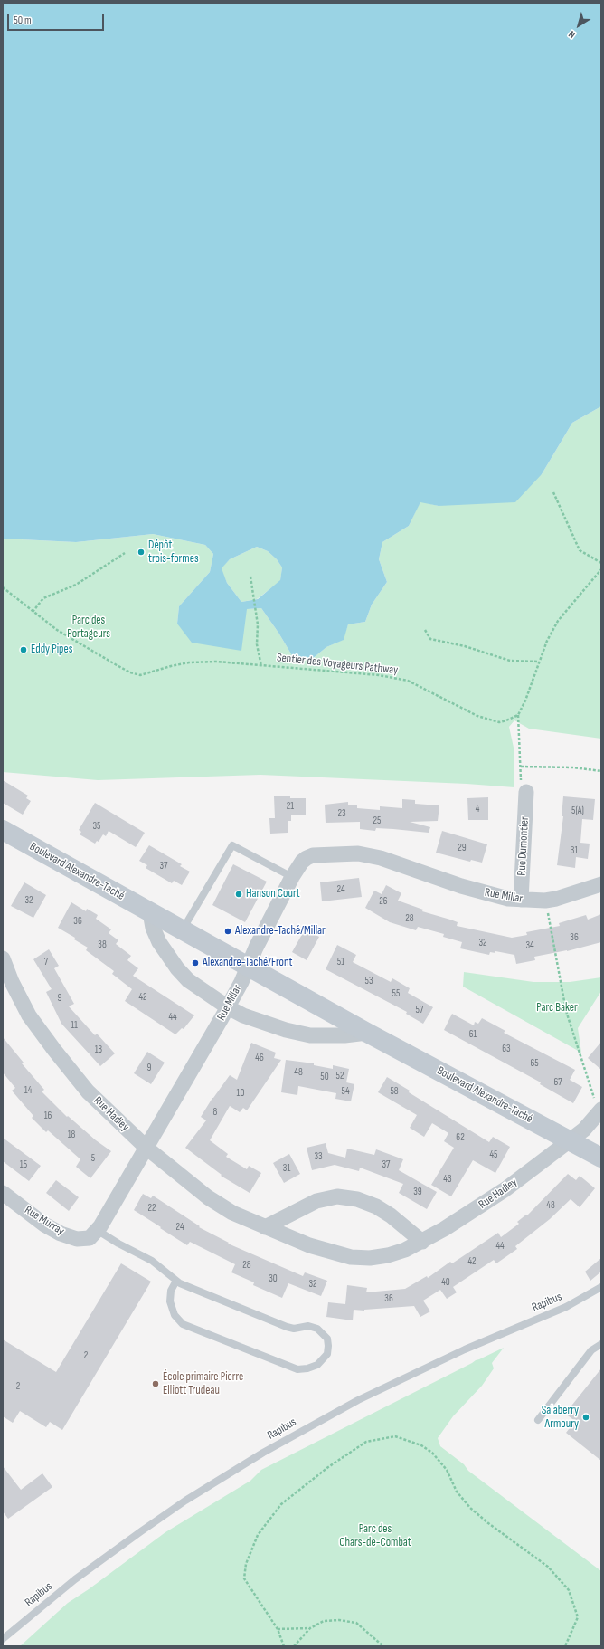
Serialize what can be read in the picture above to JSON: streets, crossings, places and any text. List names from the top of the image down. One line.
{"streets":{"main road":["Boulevard Alexandre-Taché"],"street":["Rue Dumontier","Rue Millar","Rue Hadley","Rue Murray"],"lane":["Rapibus"],"path":["Sentier des Voyageurs Pathway"]},"crossings":[["Rue Dumontier","Rue Millar"],["Boulevard Alexandre-Taché","Rue Millar"],["Boulevard Alexandre-Taché","Rue Hadley"],["Rue Millar","Rue Hadley"],["Rue Millar","Rue Murray"]],"parks":["Parc des Portageurs","Parc Baker","Parc des Chars-de-Combat"],"places":["Dépôt trois-formes","Eddy Pipes","Hanson Court","Alexandre-Taché/Millar","Alexandre-Taché/Front","École primaire Pierre Elliott Trudeau","Salaberry Armoury"],"house_numbers":["21","4","5(A)","23","25","35","29","31","37","24","32","26","28","36","36","32","38","34","7","51","53","55","42","9","57","44","11","61","63","13","46","65","9","48","52","50","67","14","54","58","10","8","16","18","62","45","33","5","15","37","31","43","39","48","22","24","44","42","28","30","40","32","36","2","2"],"scale_bar":"50 m","north":"bottom left"}
